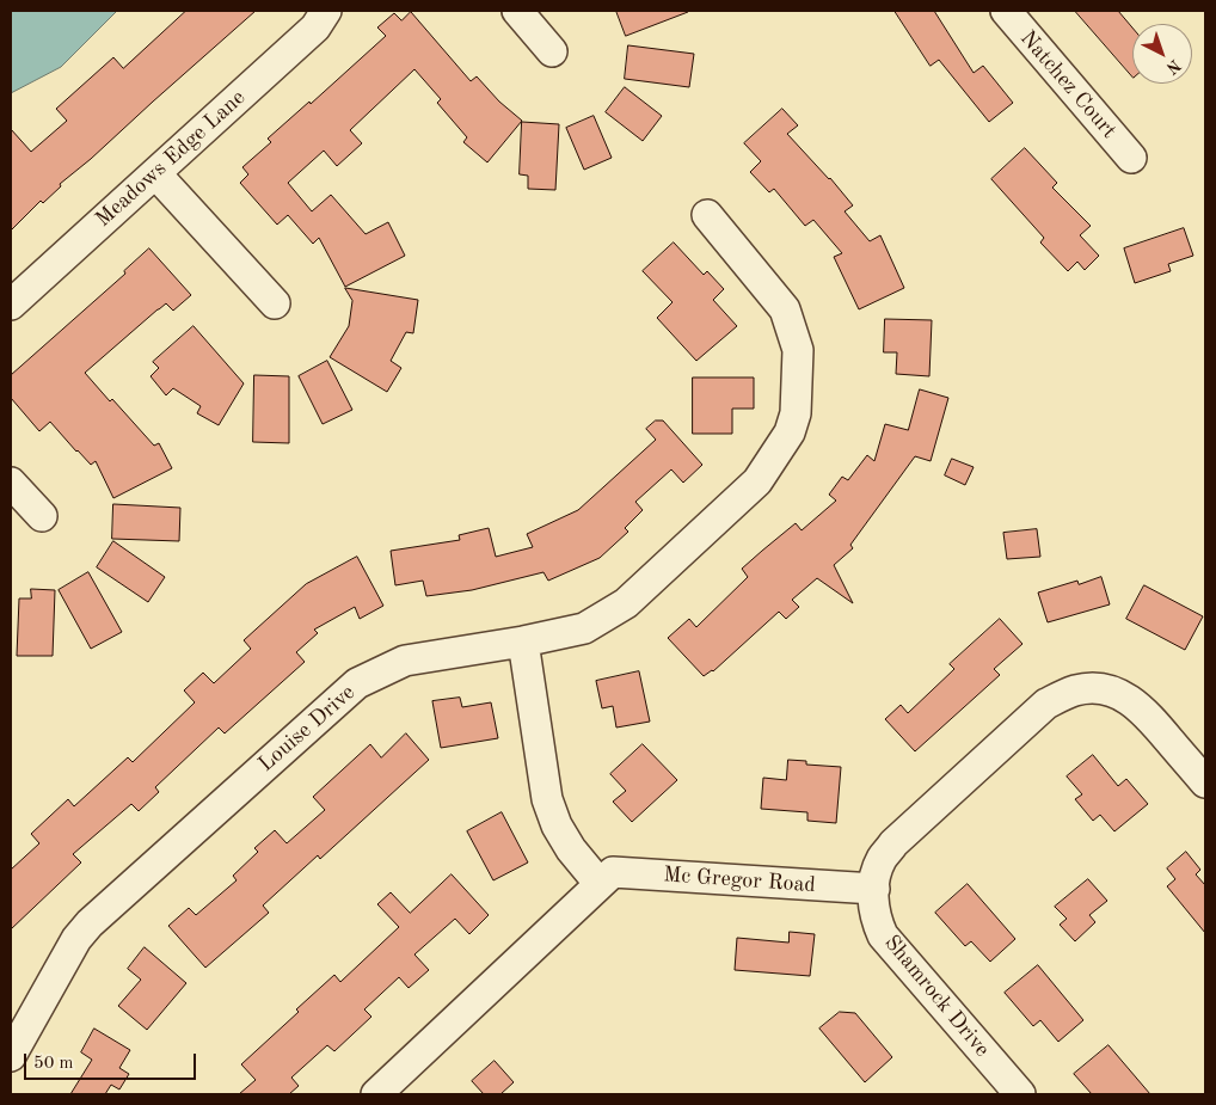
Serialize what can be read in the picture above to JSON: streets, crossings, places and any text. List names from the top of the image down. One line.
{"streets":{"street":["Natchez Court","Meadows Edge Lane","Louise Drive","Mc Gregor Road","Shamrock Drive"]},"crossings":[["Mc Gregor Road","Shamrock Drive"]],"scale_bar":"50 m","north":"bottom right"}
